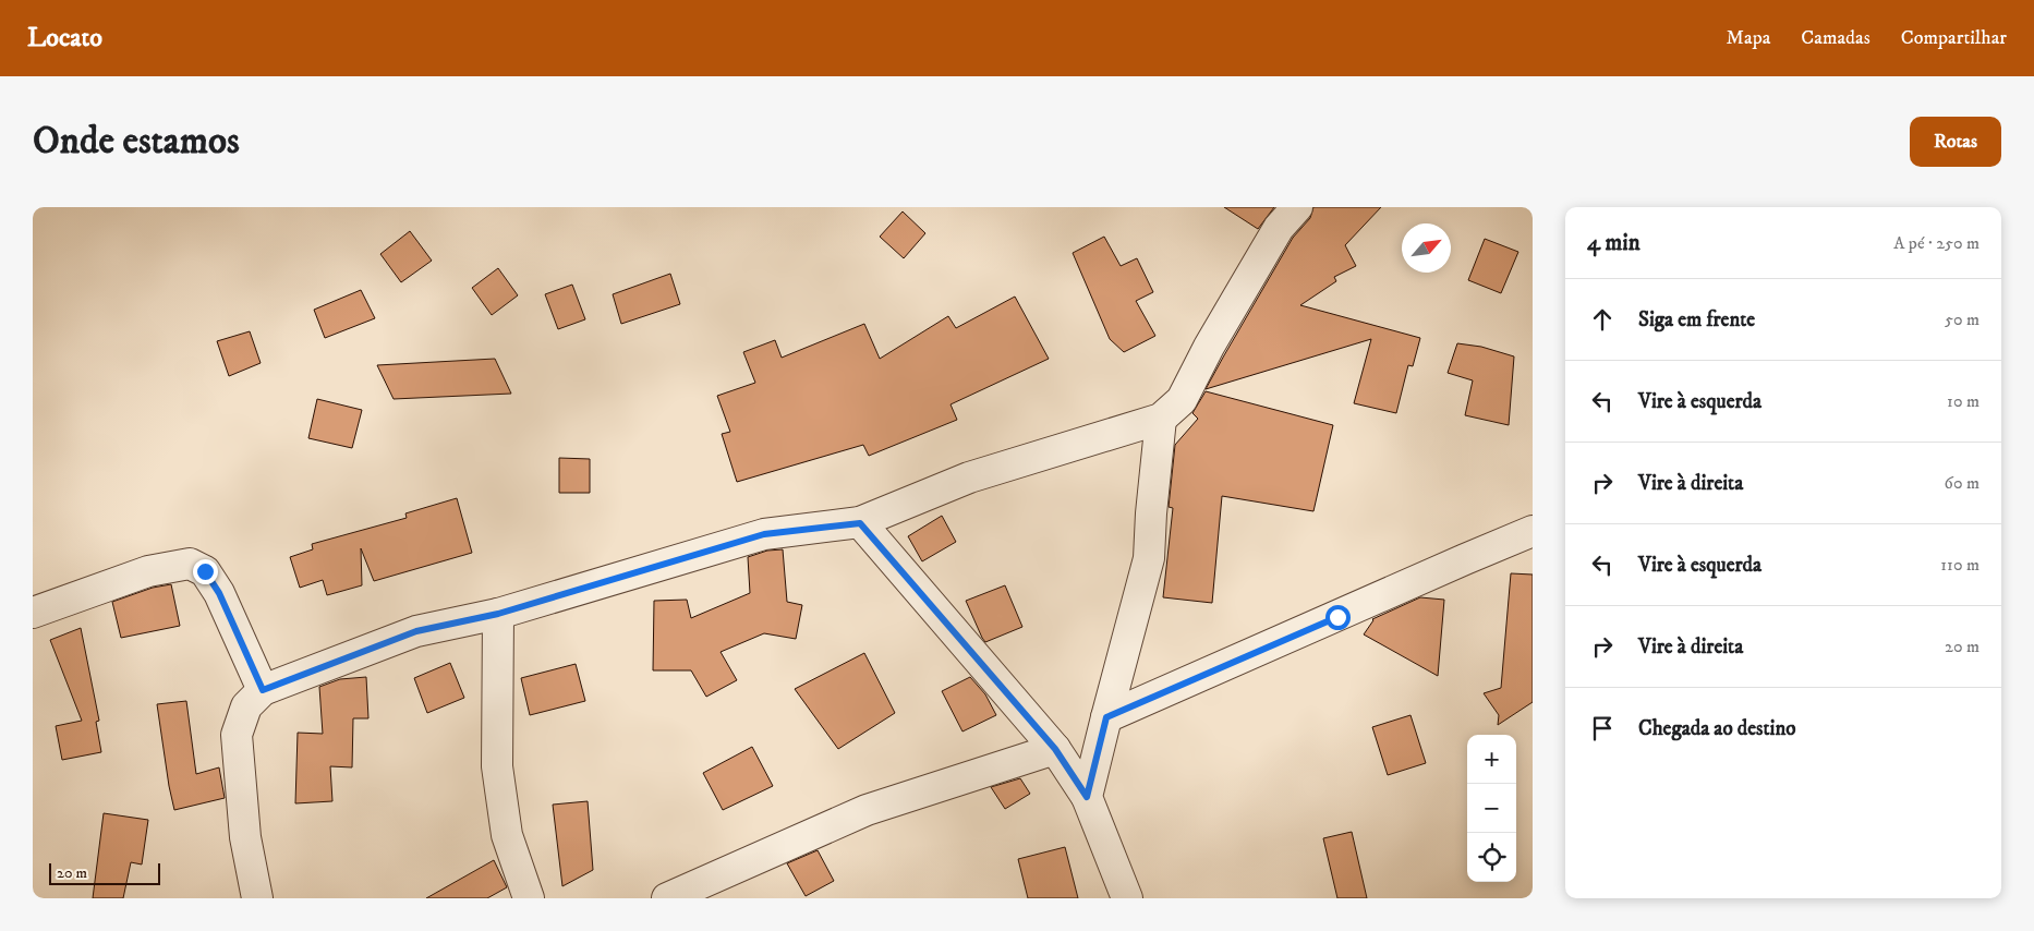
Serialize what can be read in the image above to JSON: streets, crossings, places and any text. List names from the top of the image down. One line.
{"scale_bar":"20 m","north":"top right","page":{"header":"Locato","nav":["Mapa","Camadas","Compartilhar"],"buttons":"Rotas","title":"Onde estamos","heading":["4 min","A pé · 250 m"],"list":[["Siga em frente","50 m"],["Vire à esquerda","10 m"],["Vire à direita","60 m"],["Vire à esquerda","110 m"],["Vire à direita","20 m"],"Chegada ao destino"],"map_buttons":["+","−"],"scale":"20 m"}}
